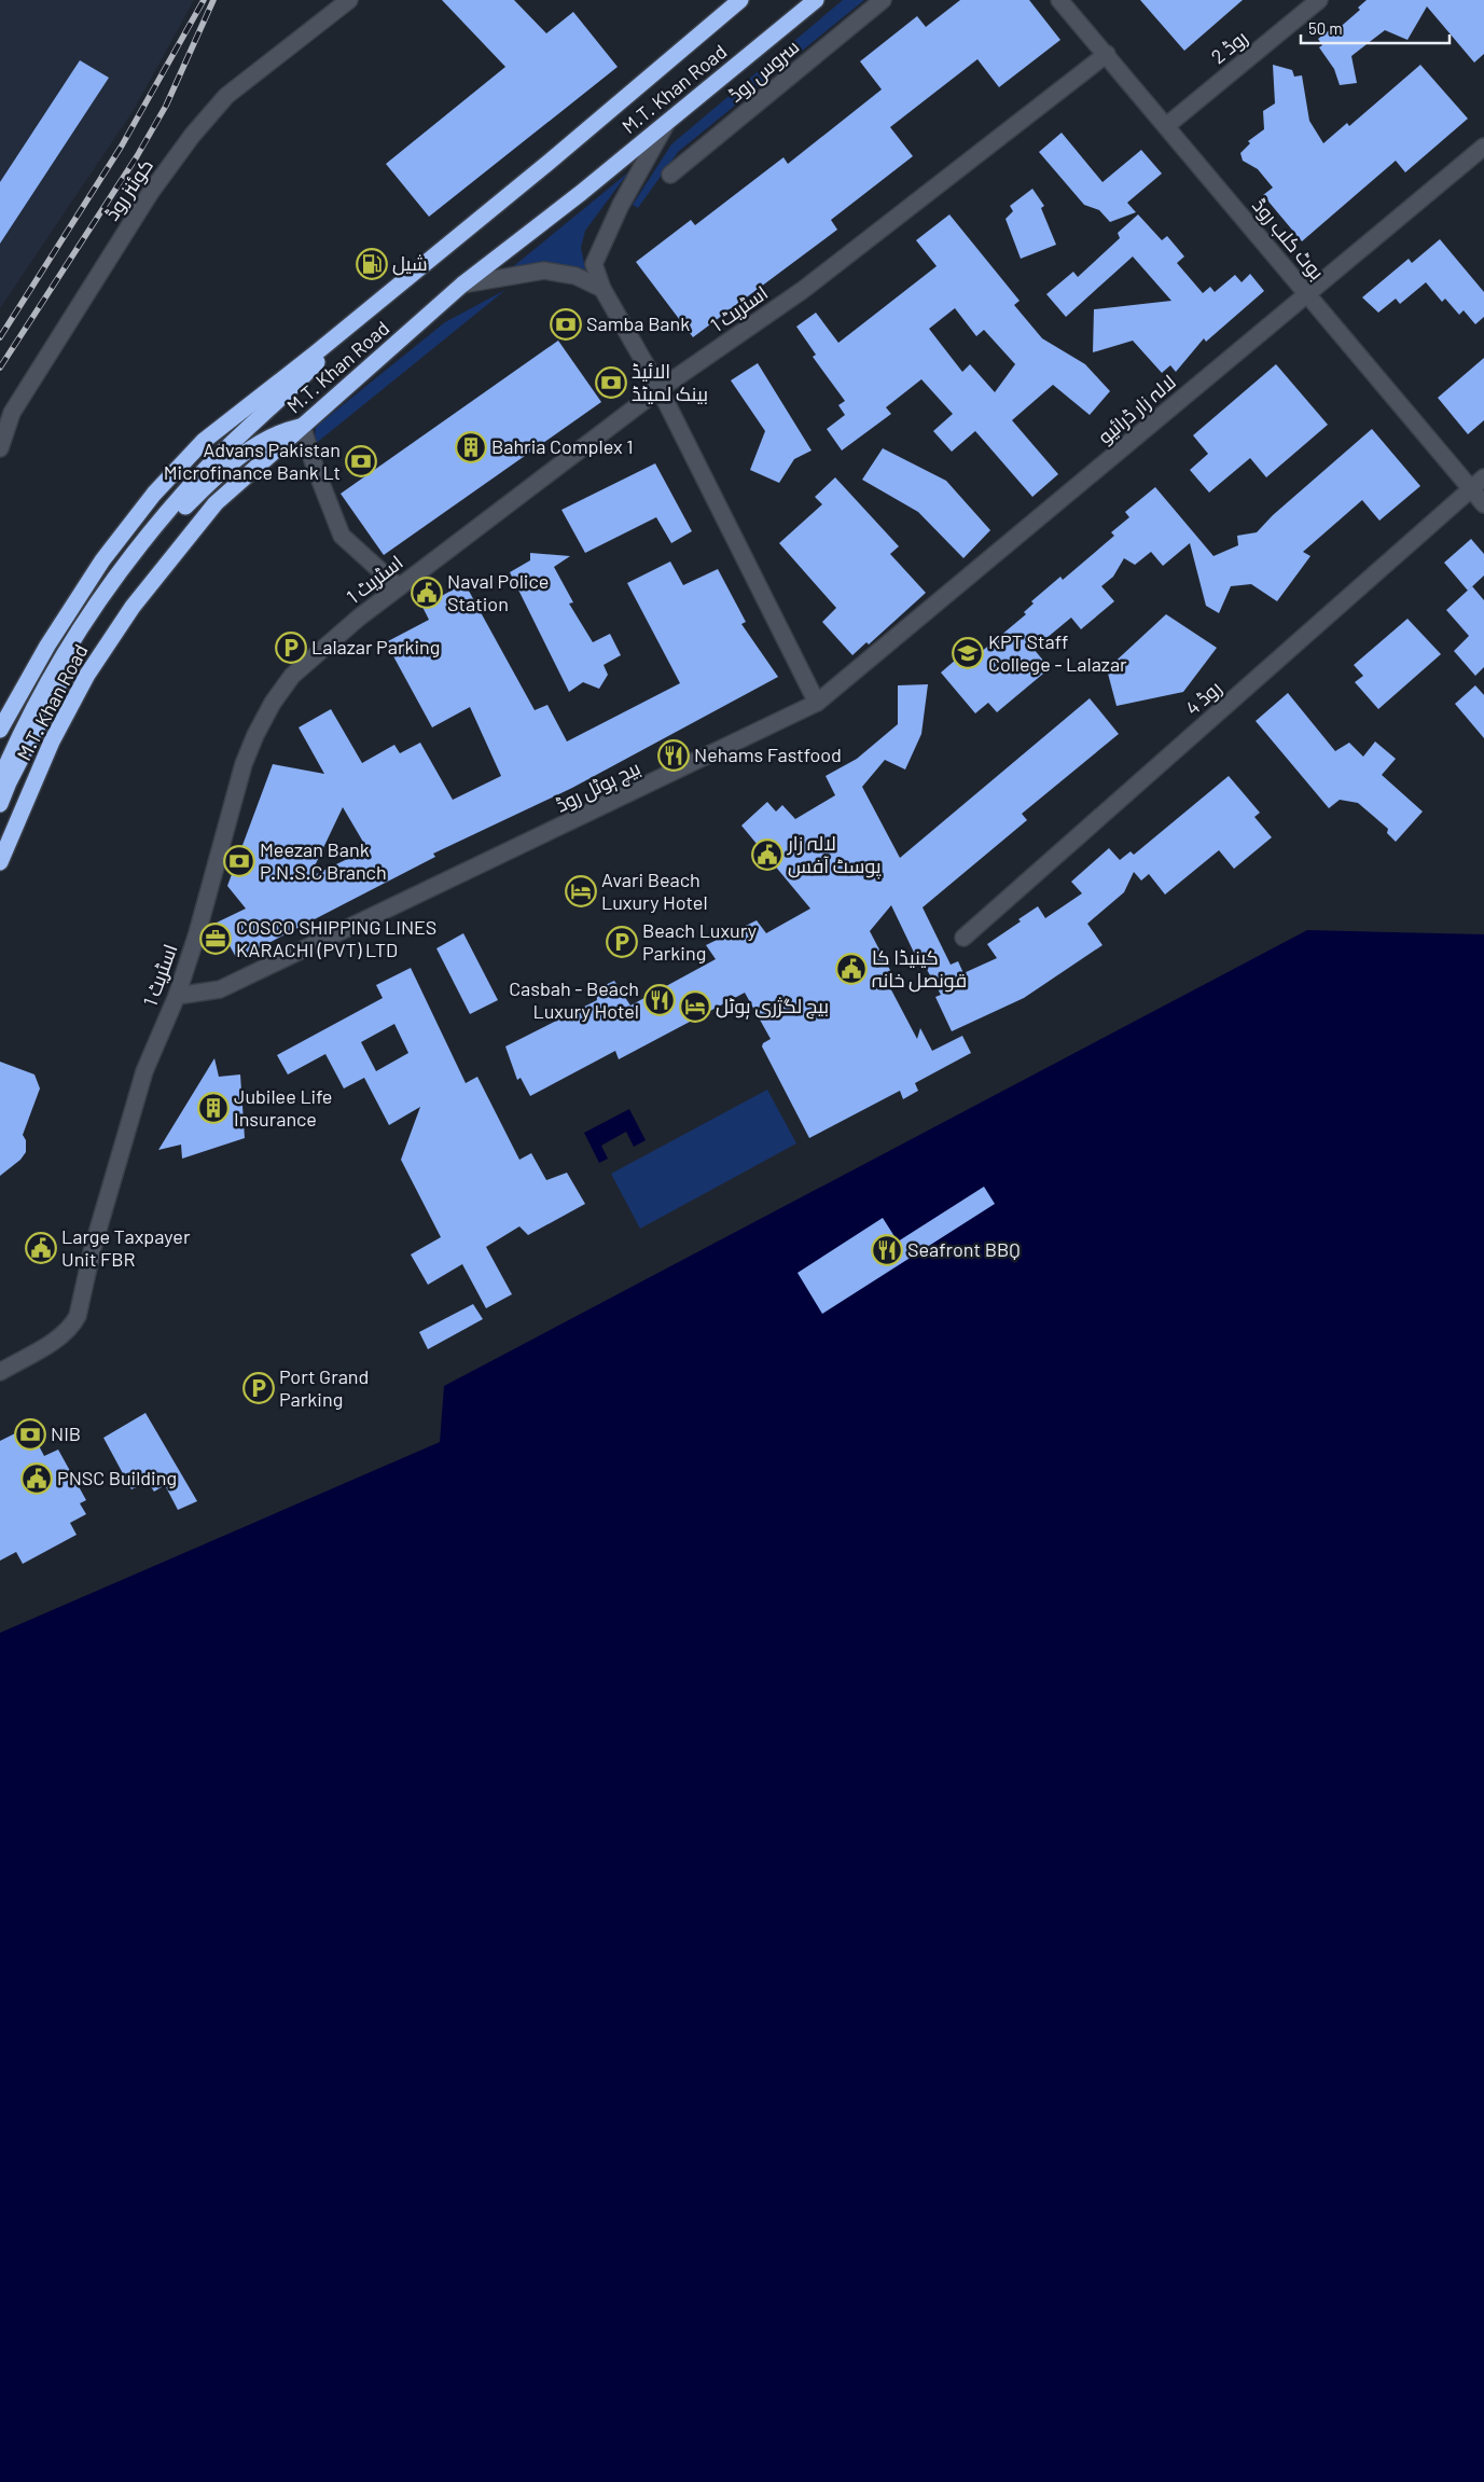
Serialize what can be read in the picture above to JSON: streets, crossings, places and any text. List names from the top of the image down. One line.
{"streets":{"highway":["M.T. Khan Road"],"street":["روڈ 2","سروس روڈ","کوئنز روڈ","بوٹ کلب روڈ","اسٹریٹ 1","لالہ زار ڈرائیو","روڈ 4","بیچ ہوٹل روڈ"]},"crossings":[["روڈ 2","بوٹ کلب روڈ"],["بوٹ کلب روڈ","اسٹریٹ 1"],["بوٹ کلب روڈ","لالہ زار ڈرائیو"],["بوٹ کلب روڈ","روڈ 4"],["اسٹریٹ 1","بیچ ہوٹل روڈ"],["لالہ زار ڈرائیو","بیچ ہوٹل روڈ"]],"places":{"fuel station":["شیل"],"bank":["Samba Bank","الائیڈ بینک لمیٹڈ","Advans Pakistan Microfinance Bank Lt","Meezan Bank P.N.S.C Branch","NIB"],"building":["Bahria Complex 1","Jubilee Life Insurance"],"public building":["Naval Police Station","لالہ زار پوسٹ آفس","کینیڈا کا قونصل خانہ","Large Taxpayer Unit FBR","PNSC Building"],"parking":["Lalazar Parking","Beach Luxury Parking","Port Grand Parking"],"school or university":["KPT Staff College - Lalazar"],"restaurant":["Nehams Fastfood","Casbah - Beach Luxury Hotel","Seafront BBQ"],"hotel":["Avari Beach Luxury Hotel","بیچ لگژری ہوٹل"],"office":["COSCO SHIPPING LINES KARACHI (PVT) LTD"]},"scale_bar":"50 m"}
